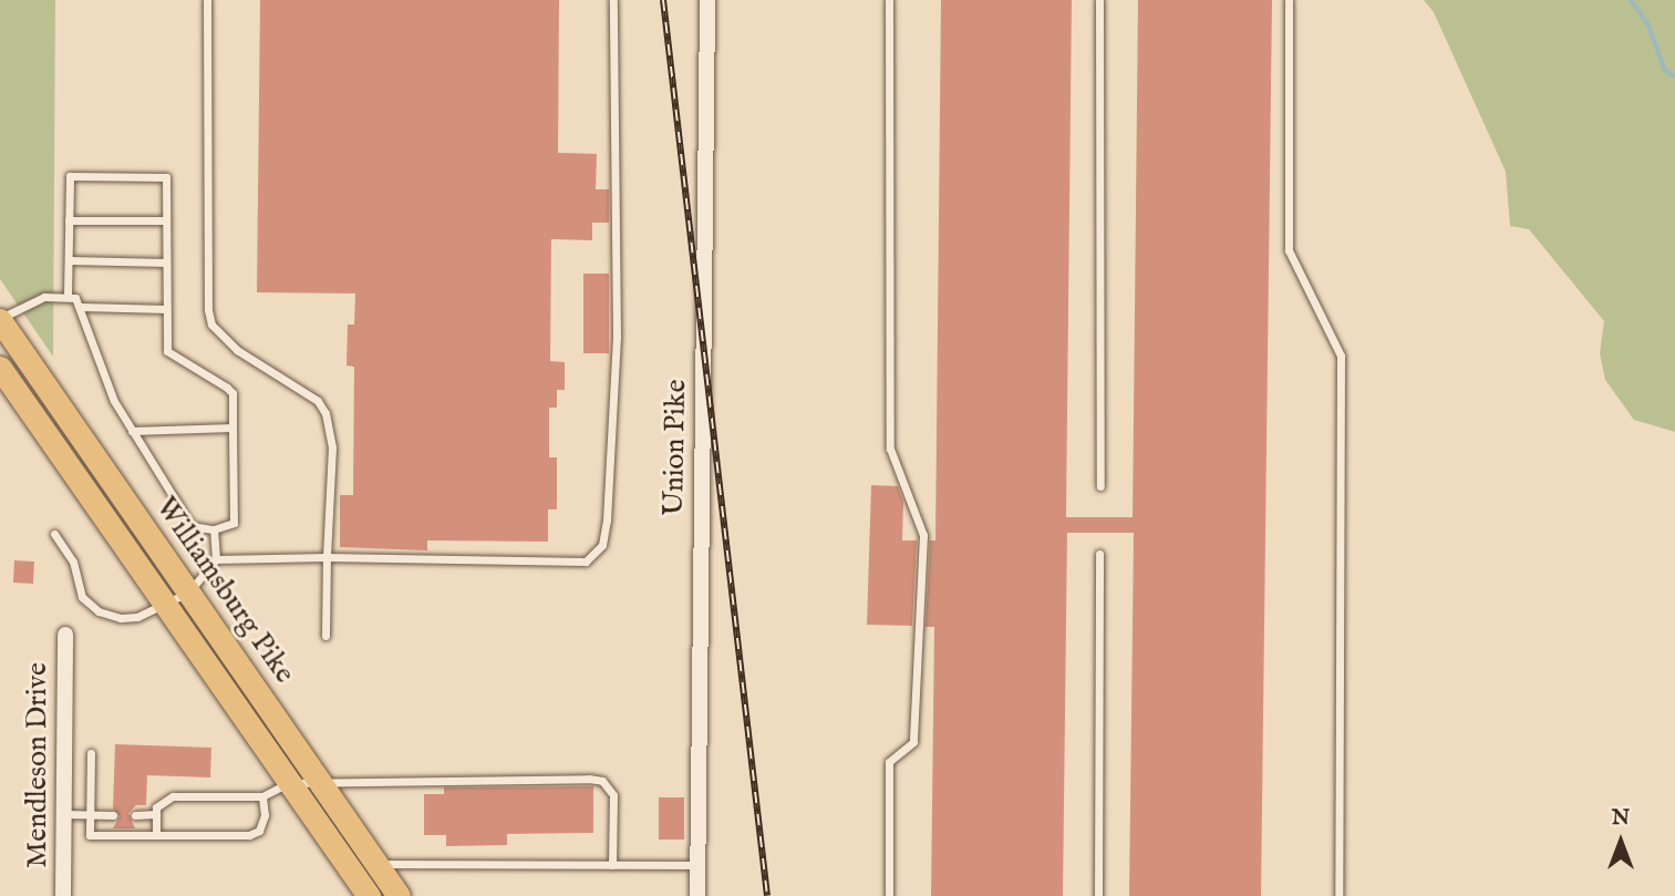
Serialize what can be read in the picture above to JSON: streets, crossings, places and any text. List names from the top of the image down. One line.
{"streets":{"main road":["Williamsburg Pike"],"street":["Union Pike","Mendleson Drive"]},"north":"top"}
